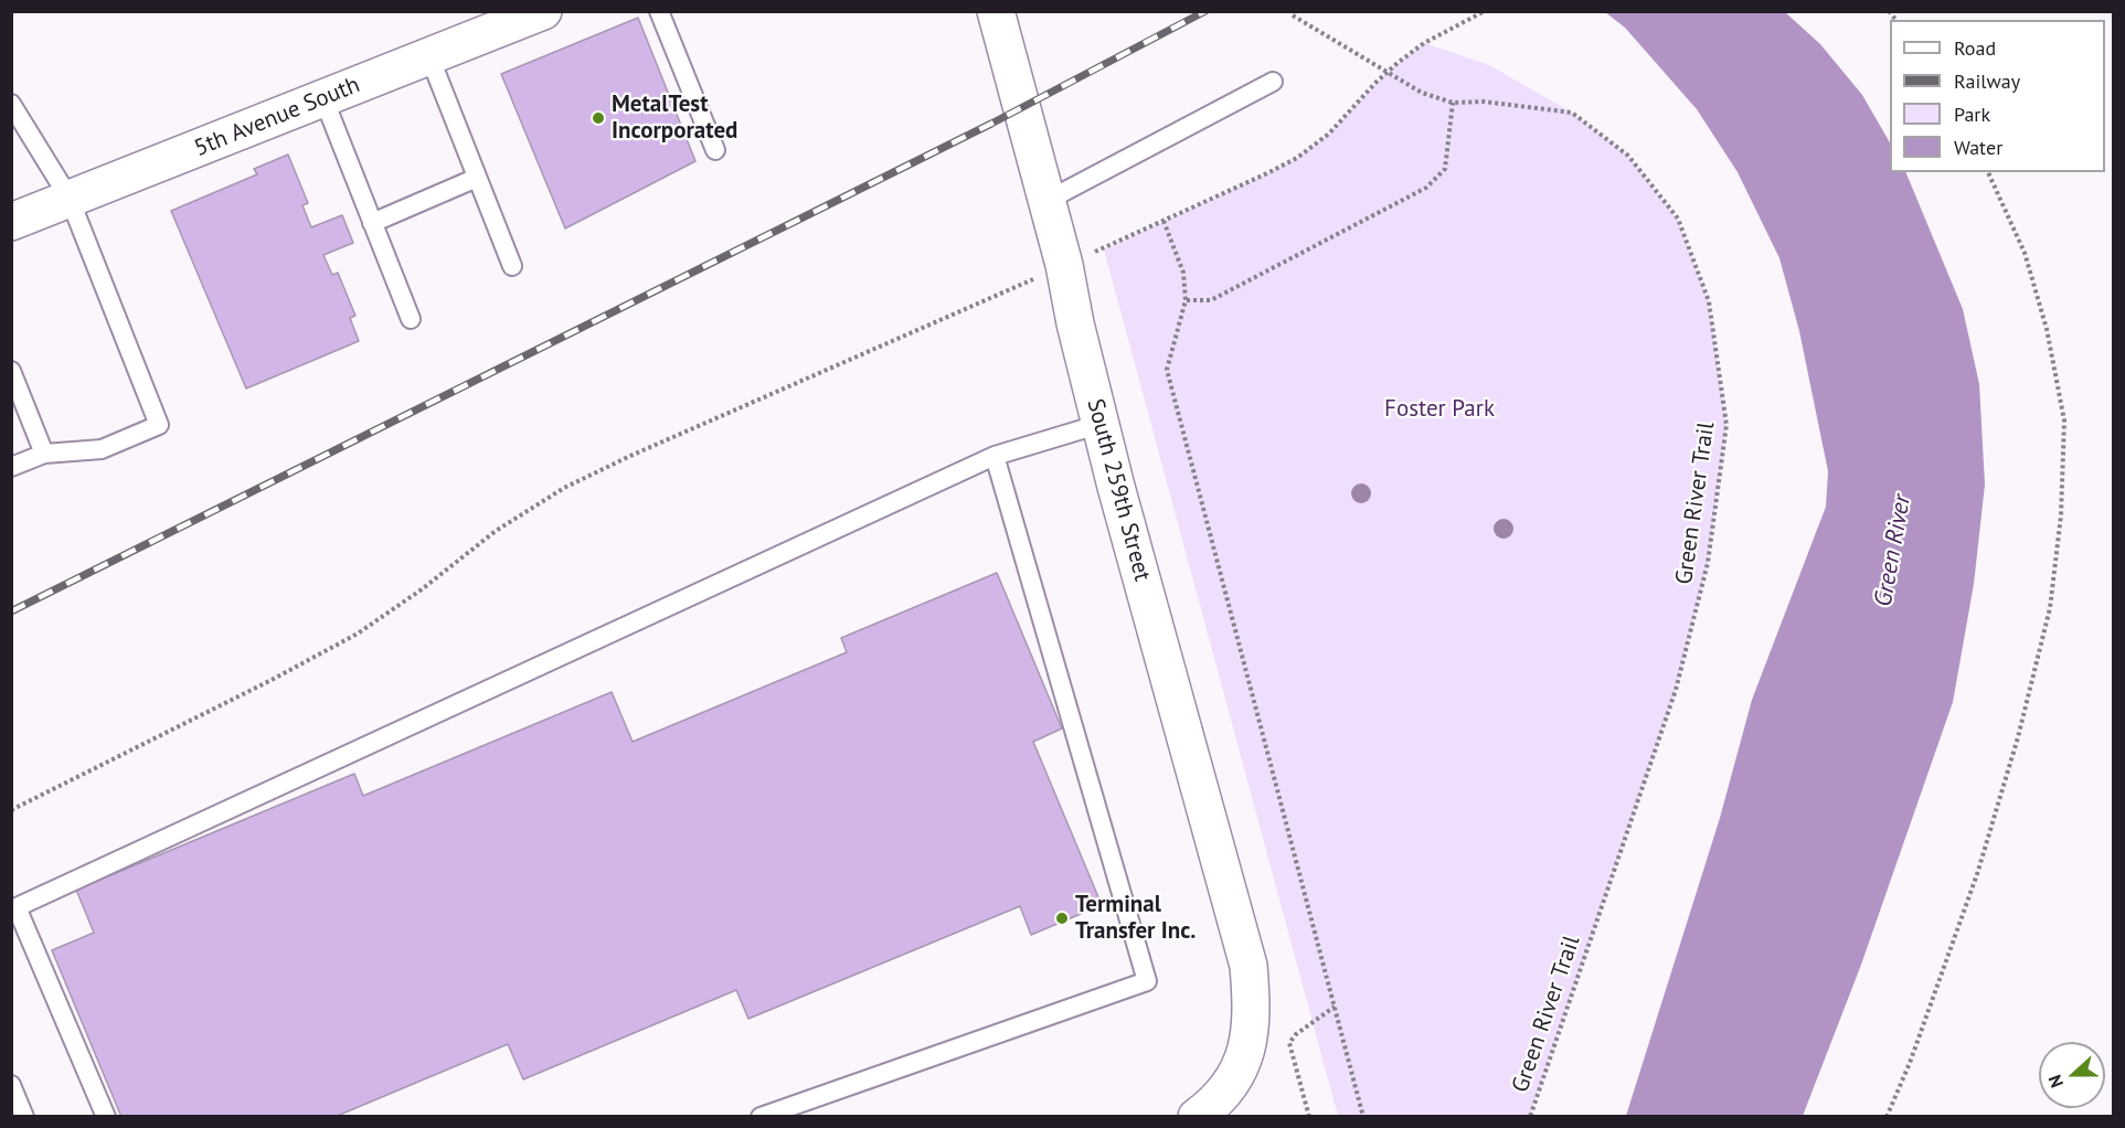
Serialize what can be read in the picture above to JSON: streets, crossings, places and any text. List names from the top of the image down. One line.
{"streets":{"street":["5th Avenue South","South 259th Street"],"path":["Green River Trail"]},"water":["Green River"],"parks":["Foster Park"],"places":["MetalTest Incorporated","Terminal Transfer Inc."],"legend":["Road","Railway","Park","Water"],"north":"left"}
